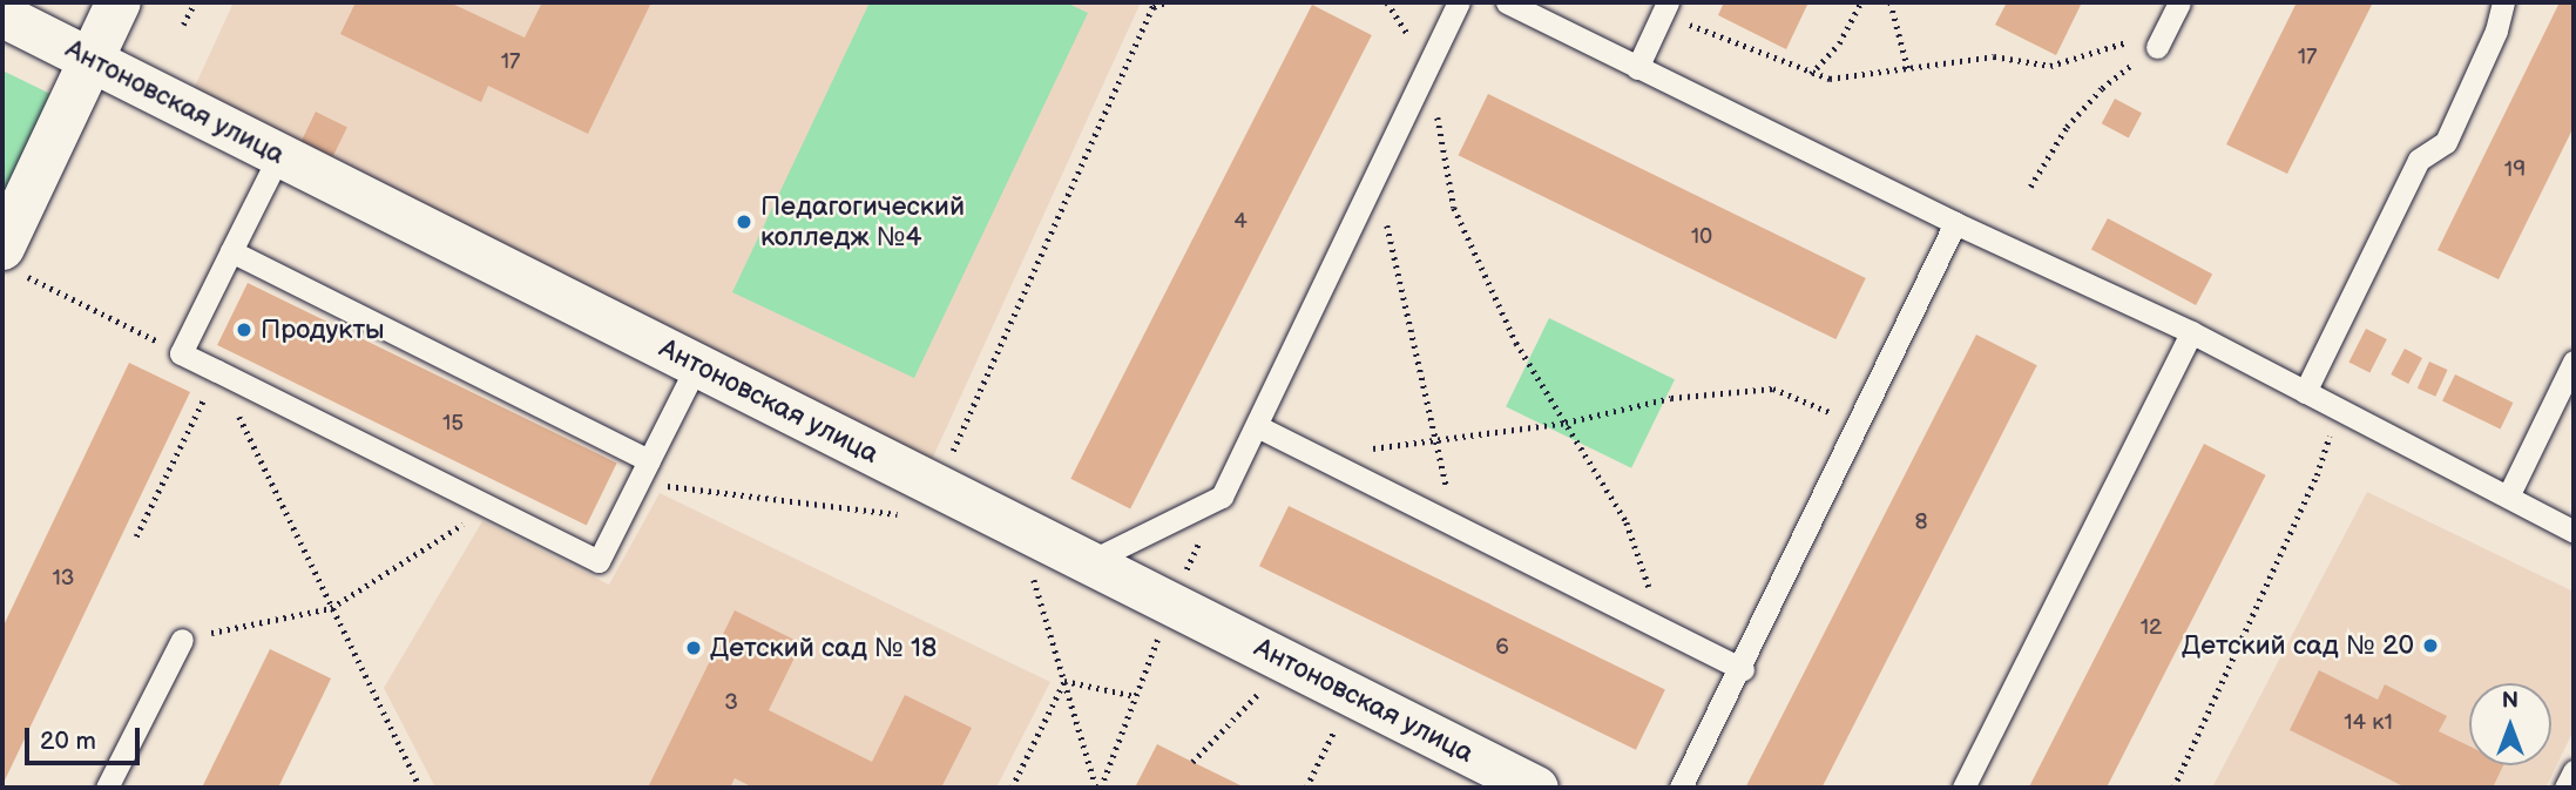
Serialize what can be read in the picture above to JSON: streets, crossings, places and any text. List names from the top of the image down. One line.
{"streets":{"street":["Антоновская улица"]},"places":["Педагогический колледж №4","Продукты","Детский сад № 20","Детский сад № 18"],"house_numbers":["17","17","19","4","10","15","8","13","12","6","3","14 к1"],"scale_bar":"20 m","north":"top"}
